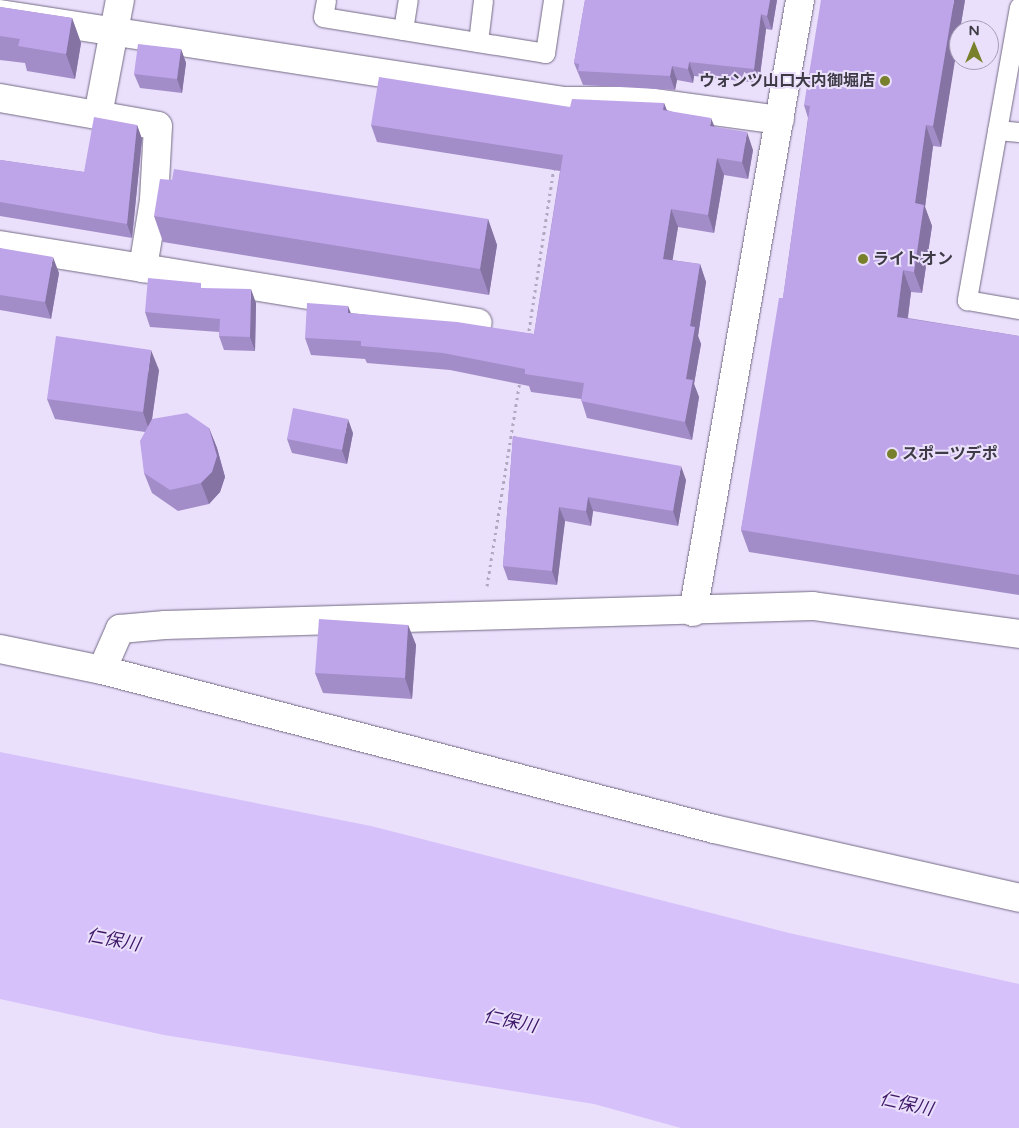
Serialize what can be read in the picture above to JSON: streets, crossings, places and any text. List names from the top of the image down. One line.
{"water":["仁保川"],"places":["ウォンツ山口大内御堀店","ライトオン","スポーツデポ"],"north":"top"}
